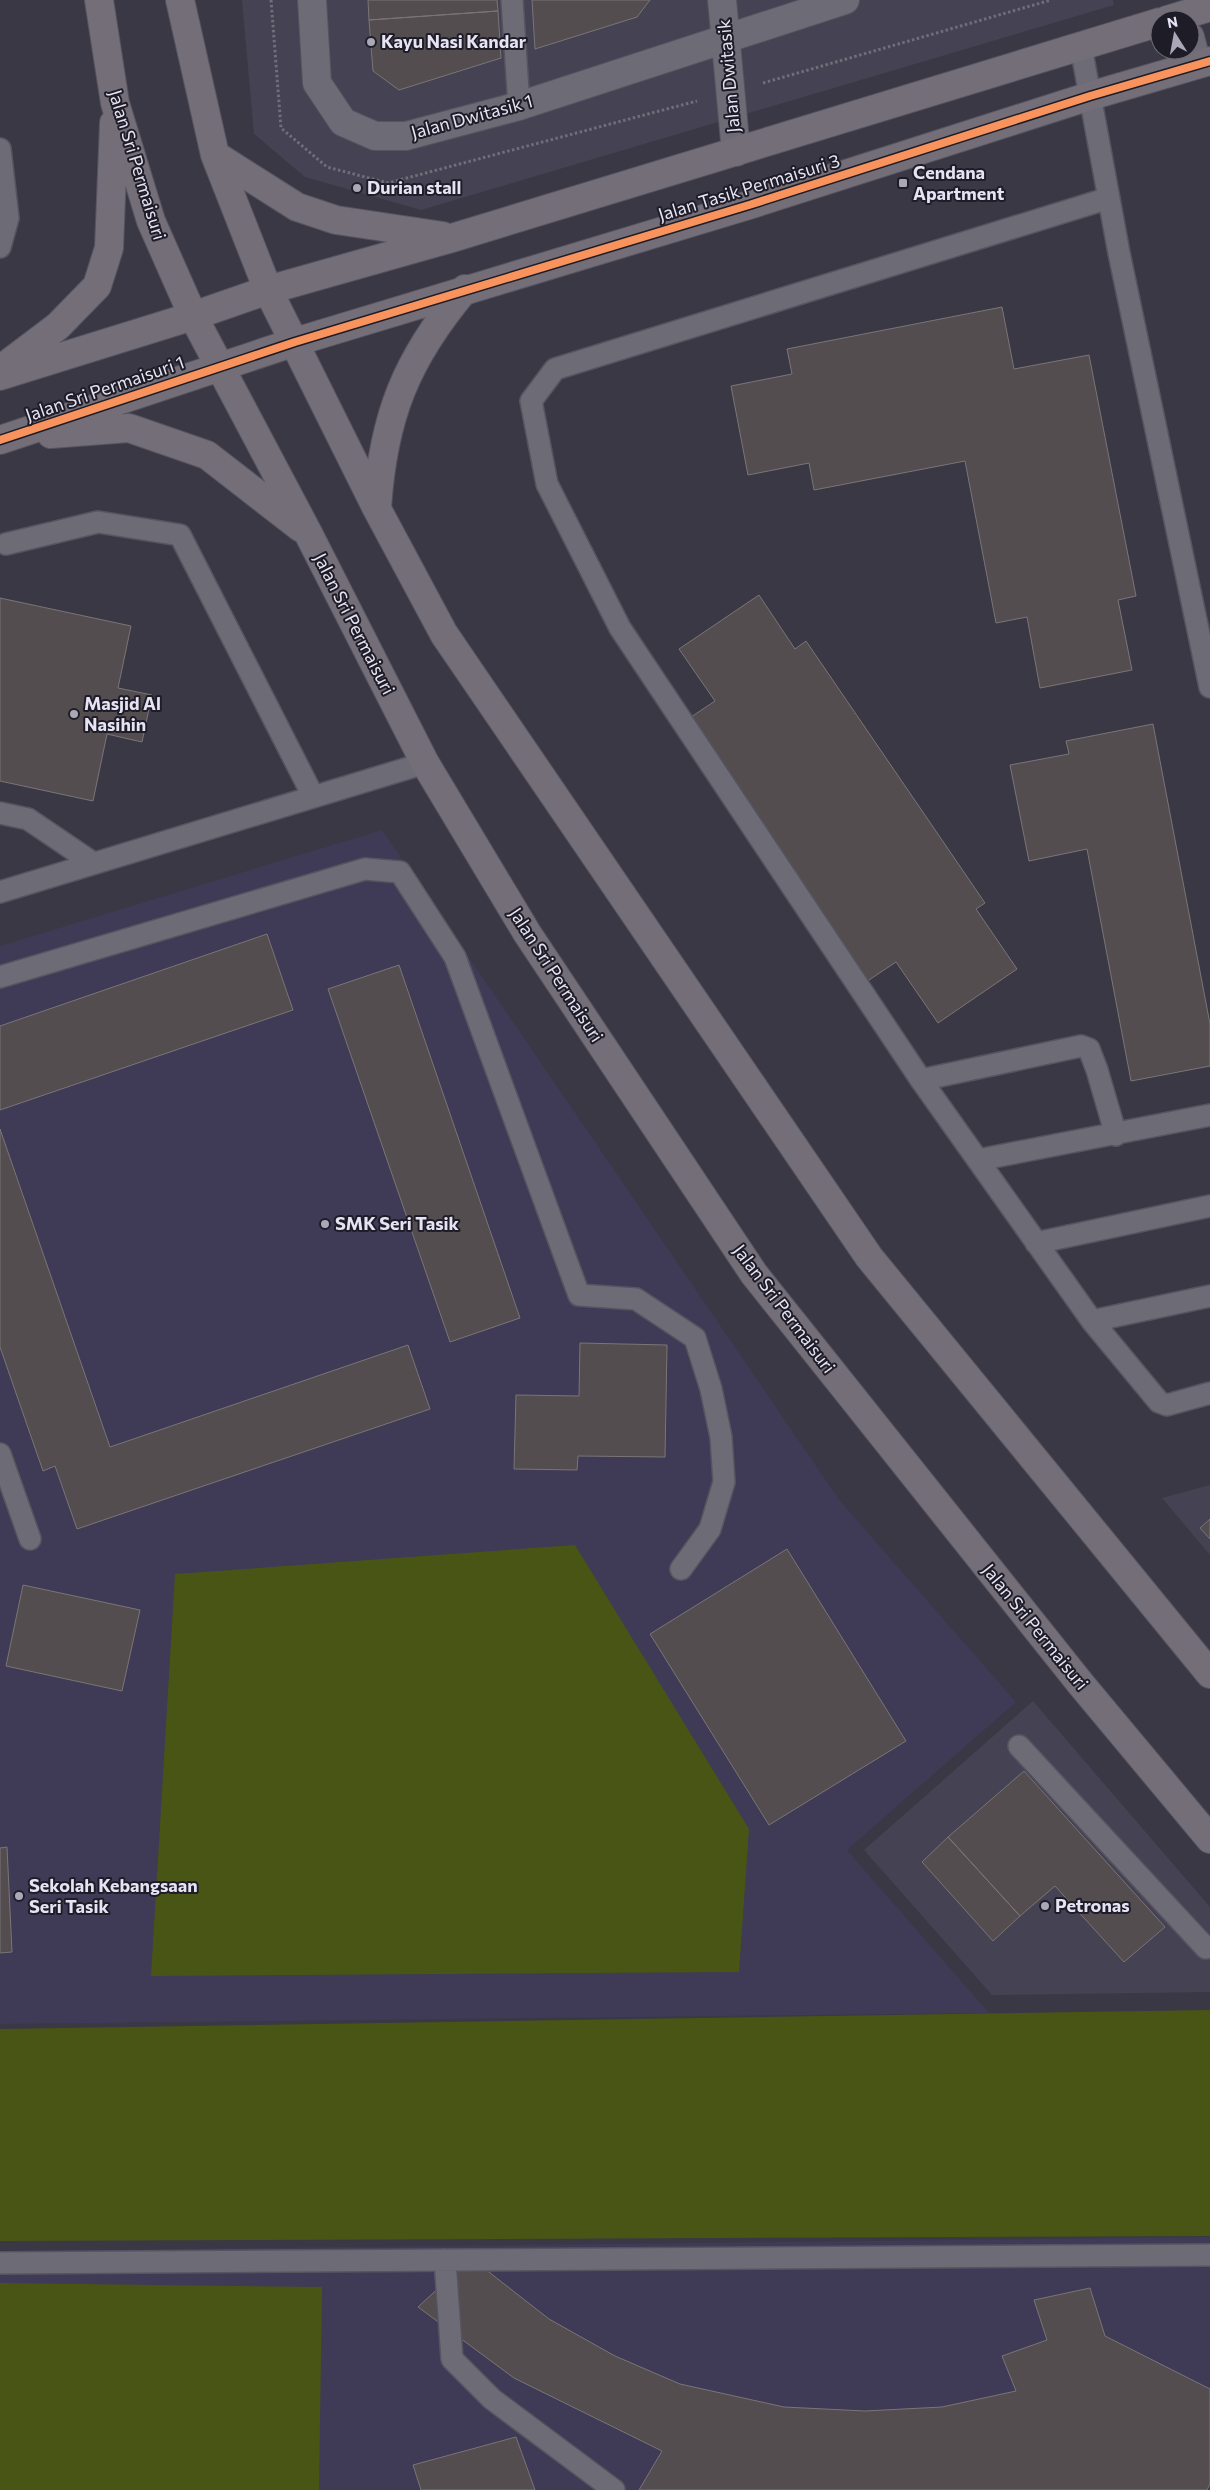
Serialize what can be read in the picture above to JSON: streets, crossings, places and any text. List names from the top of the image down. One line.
{"streets":{"main road":["Jalan Sri Permaisuri","Jalan Tasik Permaisuri 3","Jalan Sri Permaisuri 1"],"street":["Jalan Dwitasik","Jalan Dwitasik 1"]},"crossings":[["Jalan Dwitasik","Jalan Dwitasik 1"],["Jalan Sri Permaisuri","Jalan Sri Permaisuri 1"],["Jalan Tasik Permaisuri 3","Jalan Sri Permaisuri 1"]],"places":{"other":["Kayu Nasi Kandar","Durian stall","Masjid Al Nasihin","SMK Seri Tasik","Sekolah Kebangsaan Seri Tasik","Petronas"],"transit":["Cendana Apartment"]},"north":"top"}
